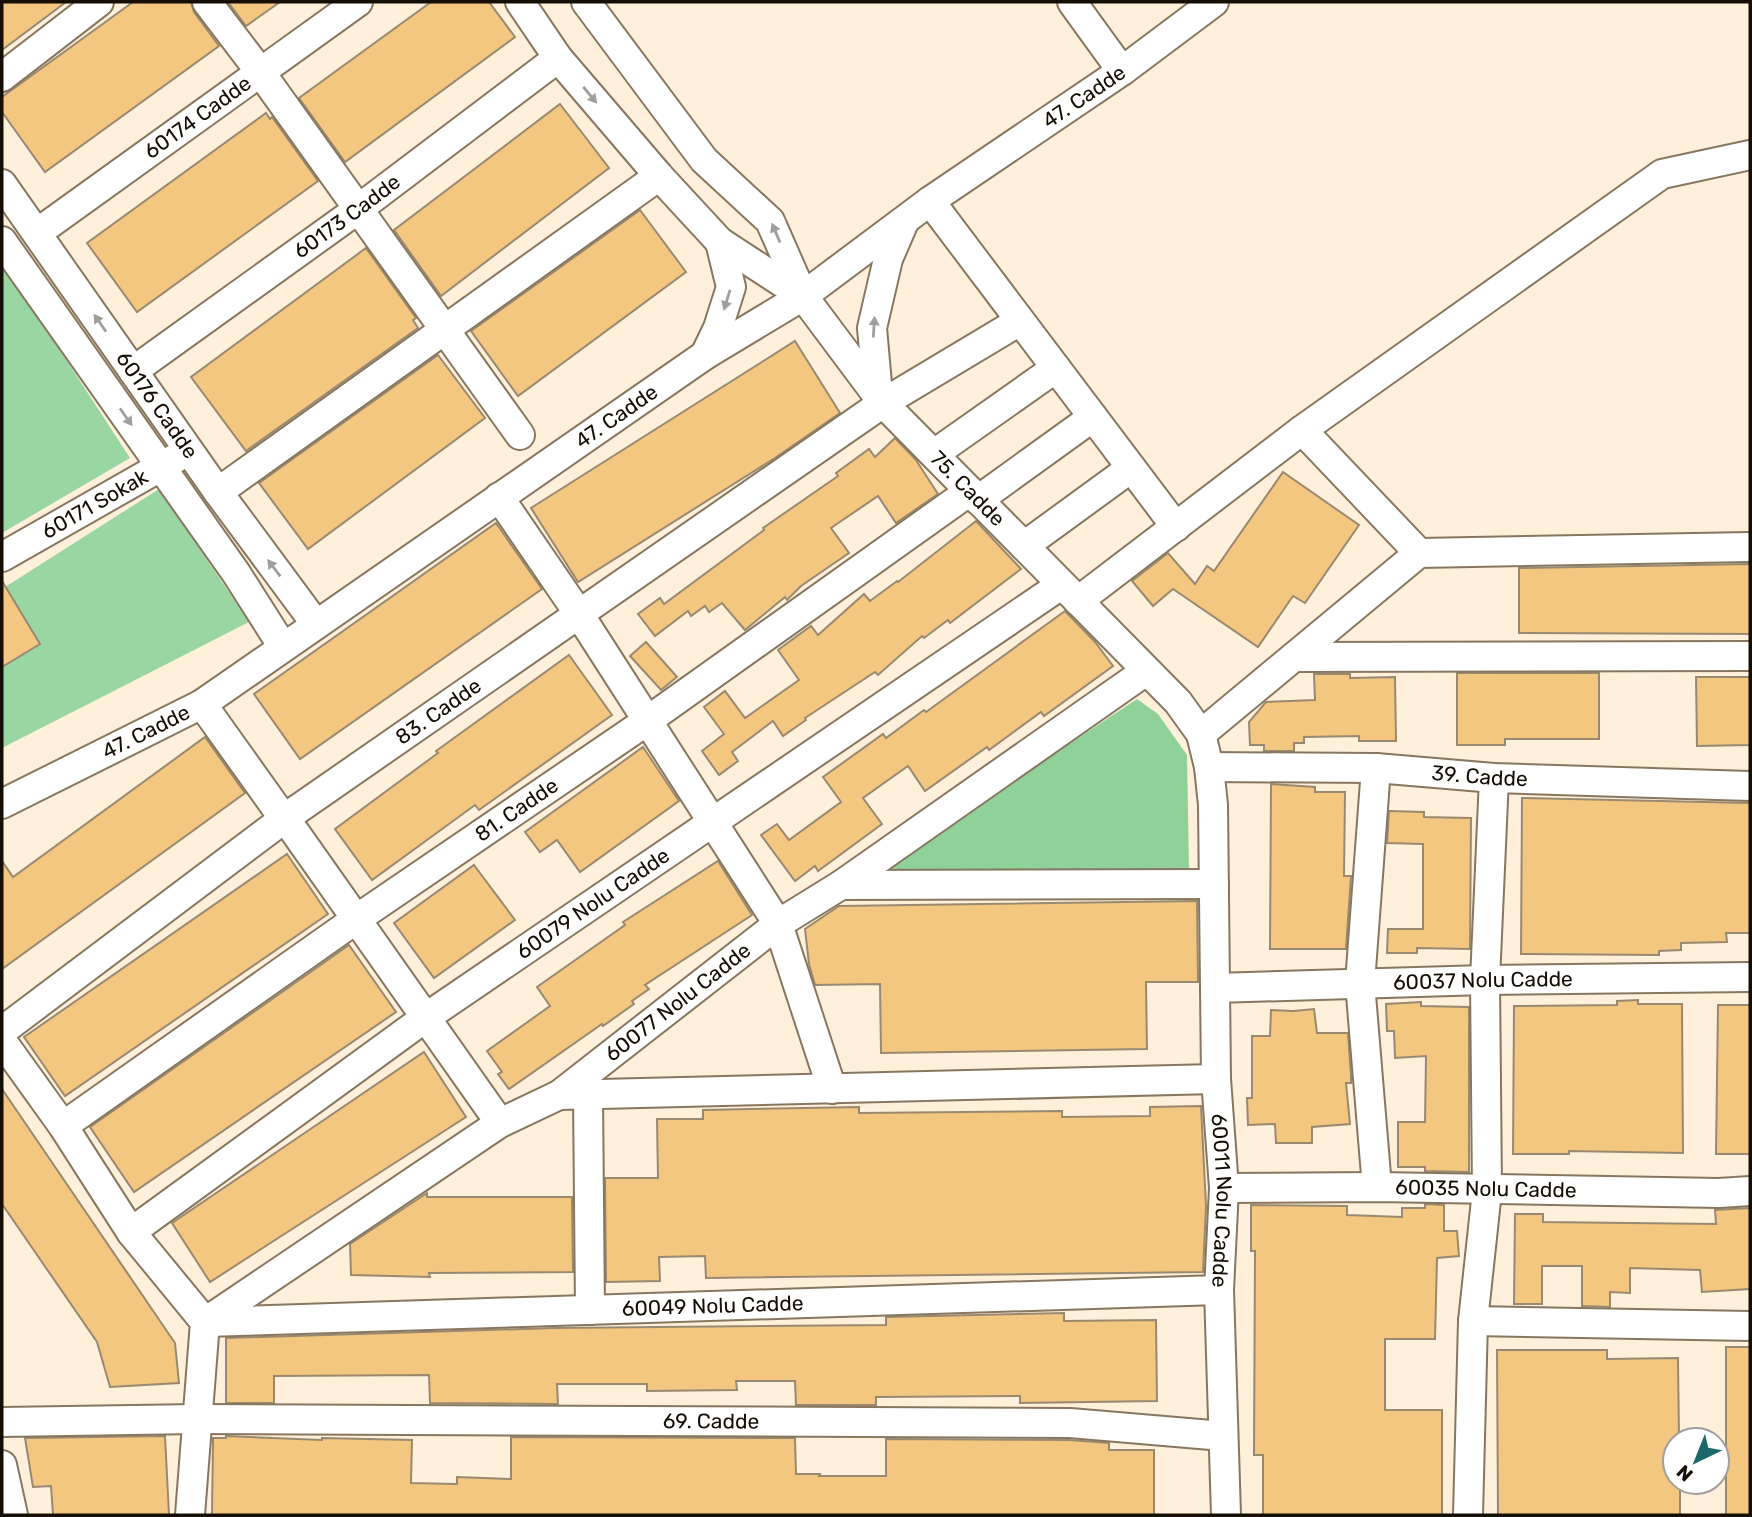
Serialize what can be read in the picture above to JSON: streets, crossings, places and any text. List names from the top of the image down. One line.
{"streets":{"street":["47. Cadde","60174 Cadde","60173 Cadde","60176 Cadde","75. Cadde","60171 Sokak","83. Cadde","39. Cadde","81. Cadde","60079 Nolu Cadde","60037 Nolu Cadde","60077 Nolu Cadde","60035 Nolu Cadde","60011 Nolu Cadde","60049 Nolu Cadde","69. Cadde"]},"crossings":[["47. Cadde","60176 Cadde"],["47. Cadde","75. Cadde"],["60174 Cadde","60176 Cadde"],["60173 Cadde","60176 Cadde"],["60176 Cadde","60171 Sokak"],["75. Cadde","83. Cadde"],["75. Cadde","81. Cadde"],["75. Cadde","60079 Nolu Cadde"],["75. Cadde","60077 Nolu Cadde"],["75. Cadde","60011 Nolu Cadde"],["39. Cadde","60011 Nolu Cadde"],["60037 Nolu Cadde","60011 Nolu Cadde"],["60077 Nolu Cadde","60049 Nolu Cadde"],["60035 Nolu Cadde","60011 Nolu Cadde"],["60011 Nolu Cadde","60049 Nolu Cadde"],["60011 Nolu Cadde","69. Cadde"]],"north":"bottom left"}
